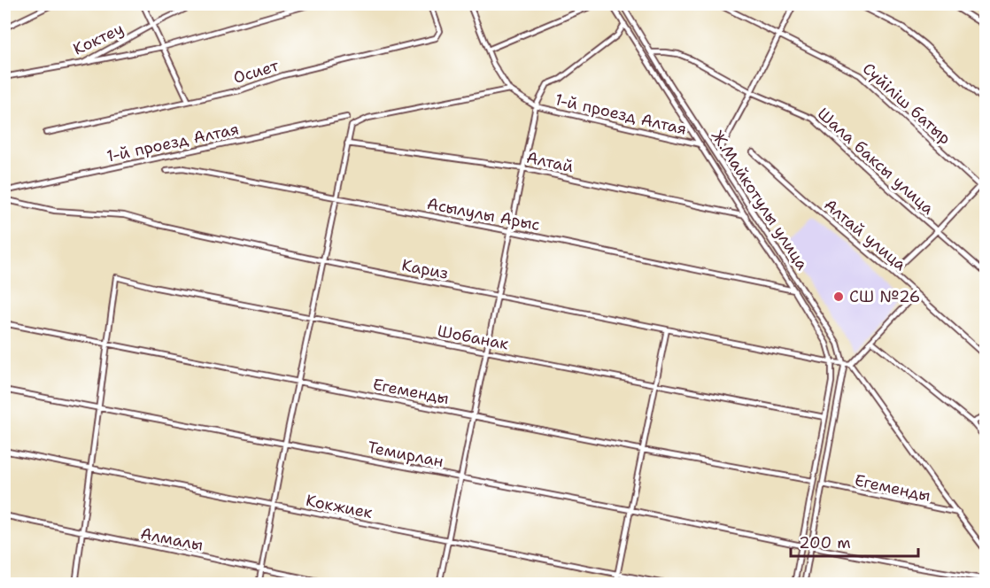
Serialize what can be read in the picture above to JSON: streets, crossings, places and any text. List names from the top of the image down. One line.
{"streets":{"street":["Коктеу","Осиет","Сүйіліш батыр","1-й проезд Алтая","Шала баксы улица","Алтай","Ж.Майкотулы улица","Асылулы Арыс","Алтай улица","Кариз","Шобанак","Егеменды","Темирлан","Кокжиек","Алмалы"]},"crossings":[["1-й проезд Алтая","Ж.Майкотулы улица"],["Шала баксы улица","Ж.Майкотулы улица"],["Алтай","Ж.Майкотулы улица"],["Ж.Майкотулы улица","Асылулы Арыс"],["Ж.Майкотулы улица","Кариз"],["Ж.Майкотулы улица","Шобанак"],["Ж.Майкотулы улица","Егеменды"],["Ж.Майкотулы улица","Темирлан"],["Шобанак","Егеменды"]],"places":["СШ №26"],"scale_bar":"200 m"}
